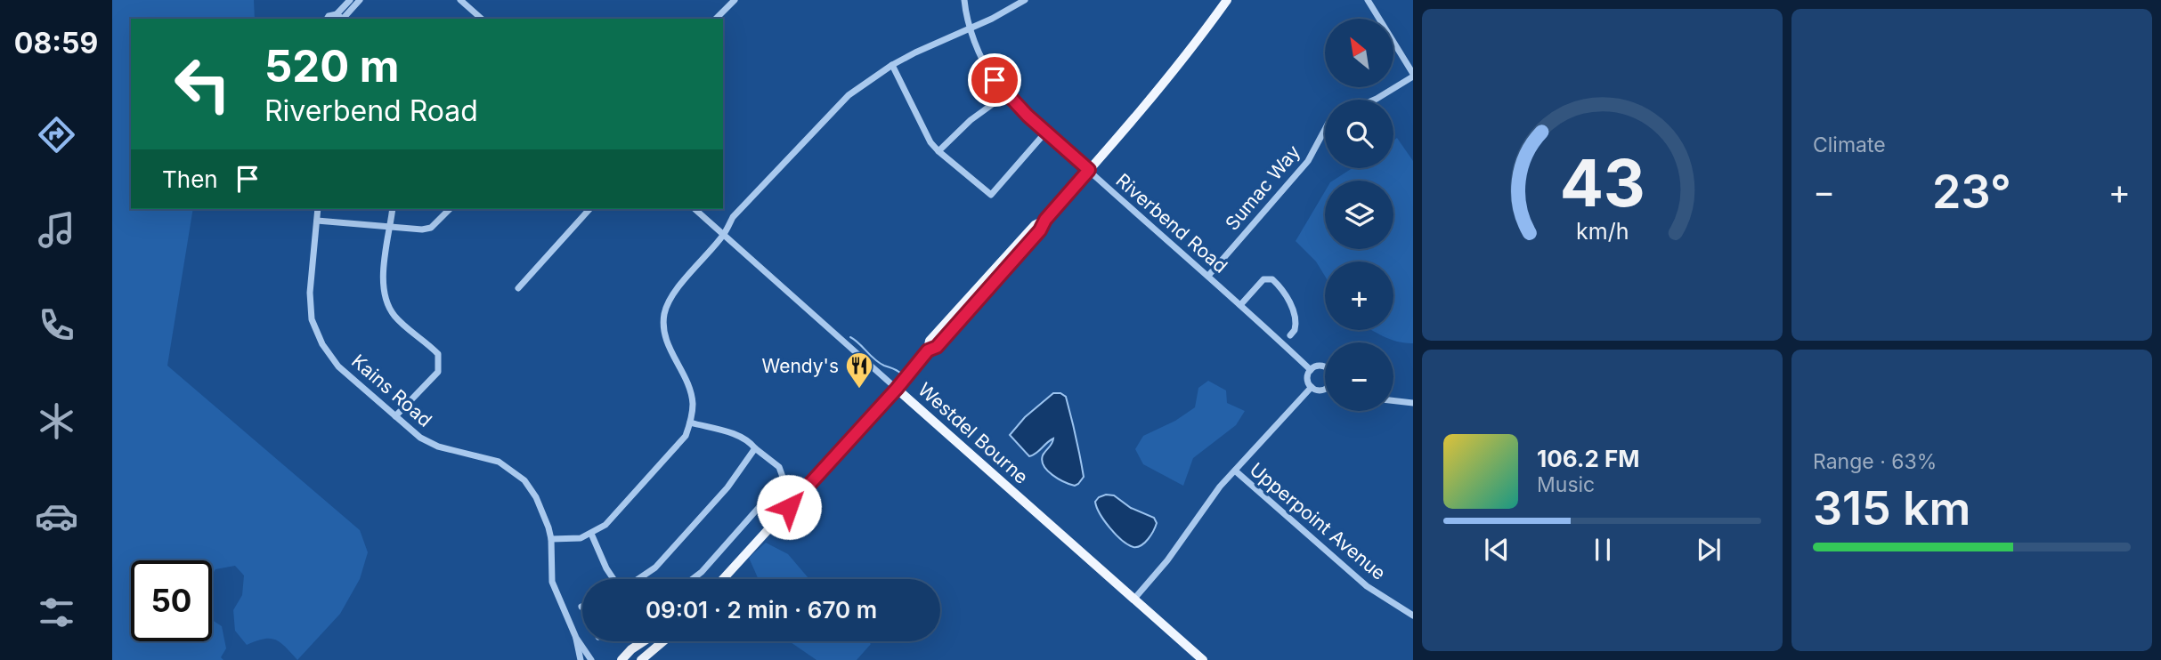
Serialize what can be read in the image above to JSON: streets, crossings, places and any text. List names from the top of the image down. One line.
{"streets":{"main road":["Westdel Bourne"],"street":["Sumac Way","Riverbend Road","Kains Road","Upperpoint Avenue"]},"crossings":[["Sumac Way","Riverbend Road"]],"places":{"restaurant":["Wendy's"]},"north":"top left","page":{"tabs":"08:59","tile":["Climate",["Range · 63%","315 km"]],"map_buttons":["+","−"],"turn":["520 m","Riverbend Road"],"then":"Then","heat":["−","23°","+"],"song":["106.2 FM","Music"],"limit":"50","trip":"09:01 · 2 min · 670 m","gauge":["43","km/h"]}}
